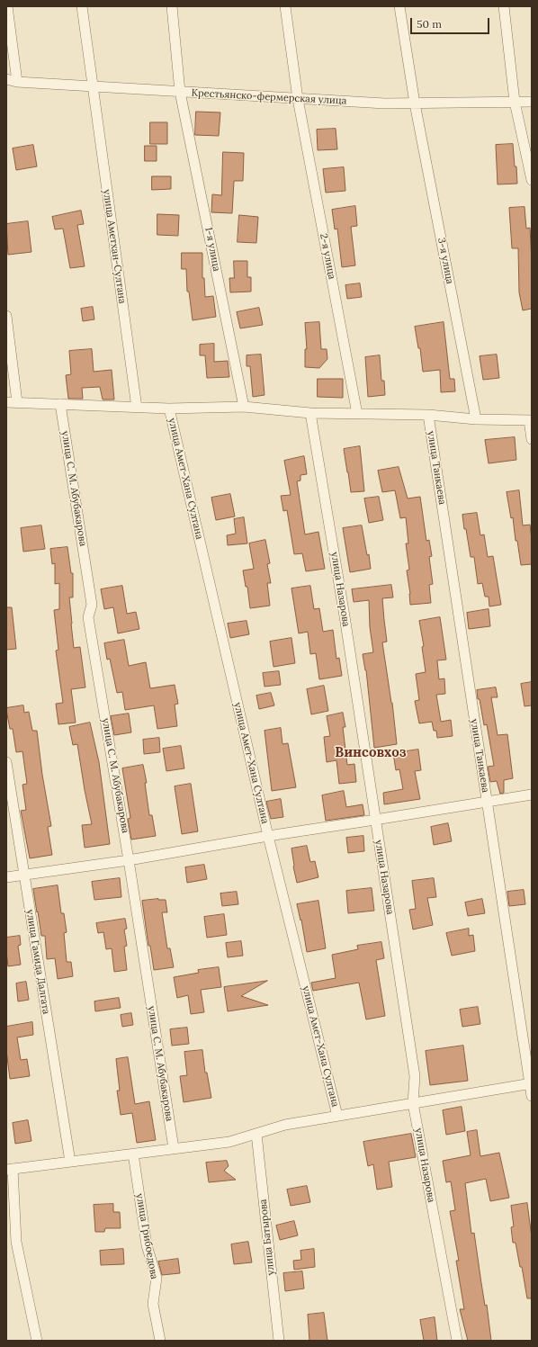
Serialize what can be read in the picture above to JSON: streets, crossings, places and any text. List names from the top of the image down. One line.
{"streets":{"street":["Крестьянско-фермерская улица","улица Аметхан-Султана","1-я улица","2-я улица","3-я улица","улица Танкаева","улица Амет-Хана Султана","улица С. М. Абубакарова","улица Назарова","улица Гамида Далгата","улица Грибоедова","улица Батырова"]},"crossings":[["Крестьянско-фермерская улица","улица Аметхан-Султана"],["Крестьянско-фермерская улица","1-я улица"],["Крестьянско-фермерская улица","2-я улица"],["Крестьянско-фермерская улица","3-я улица"]],"districts":["Винсовхоз"],"scale_bar":"50 m"}
